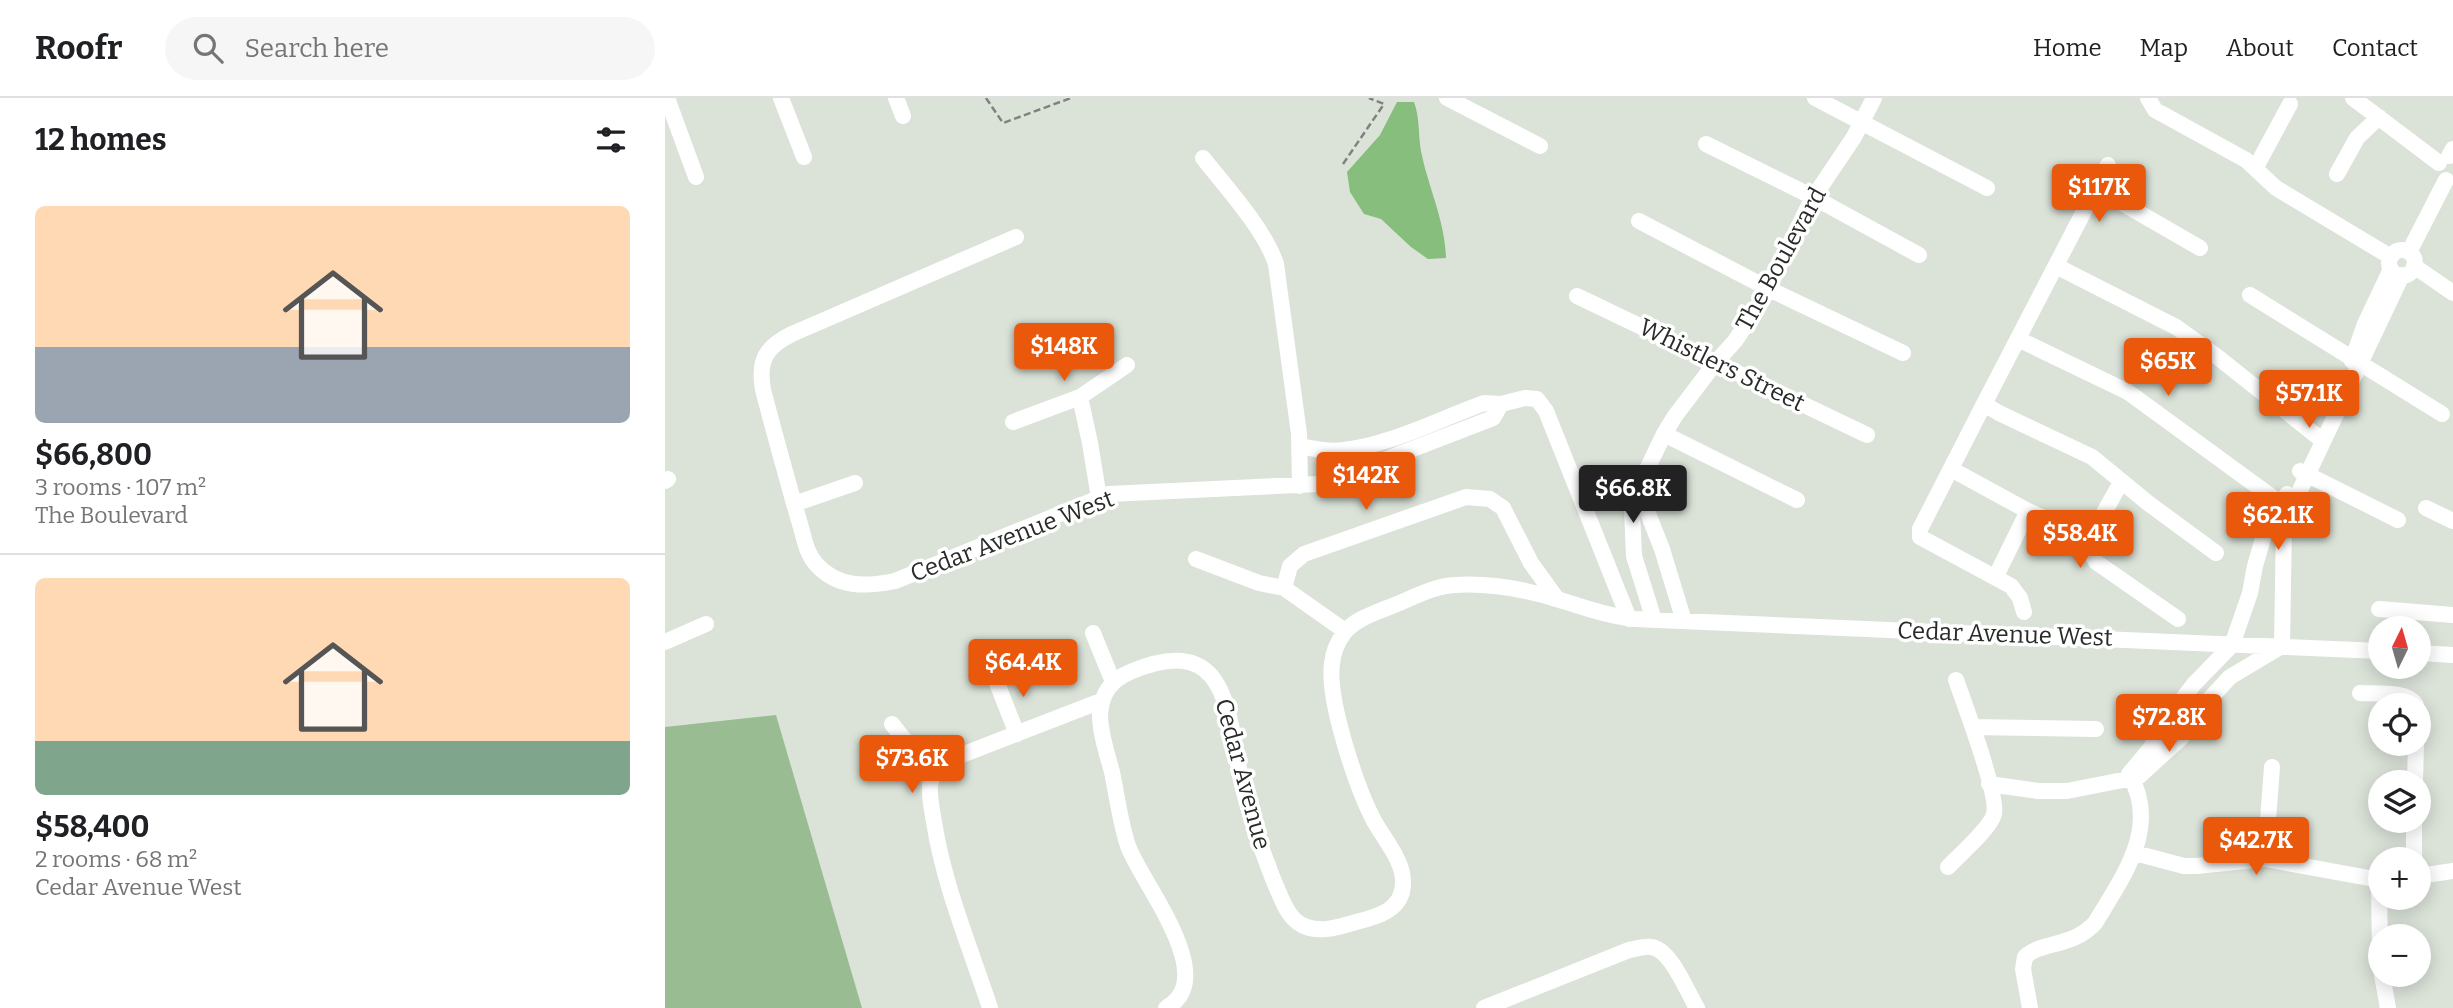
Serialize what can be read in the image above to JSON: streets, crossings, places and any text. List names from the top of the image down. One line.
{"streets":{"street":["The Boulevard","Whistlers Street","Cedar Avenue West","Cedar Avenue"]},"crossings":[["The Boulevard","Whistlers Street"],["The Boulevard","Cedar Avenue West"]],"north":"top","page":{"header":"Roofr","search":"Search here","nav":["Home","Map","About","Contact"],"heading":"12 homes","price":["$117K","$148K","$65K","$57.1K","$142K","$66.8K","$62.1K","$58.4K","$64.4K","$72.8K","$73.6K","$42.7K"],"list":[{"name":"$66,800","note":"3 rooms · 107 m² · The Boulevard"},{"name":"$58,400","note":"2 rooms · 68 m² · Cedar Avenue West"}],"map_buttons":["+","−"]}}
